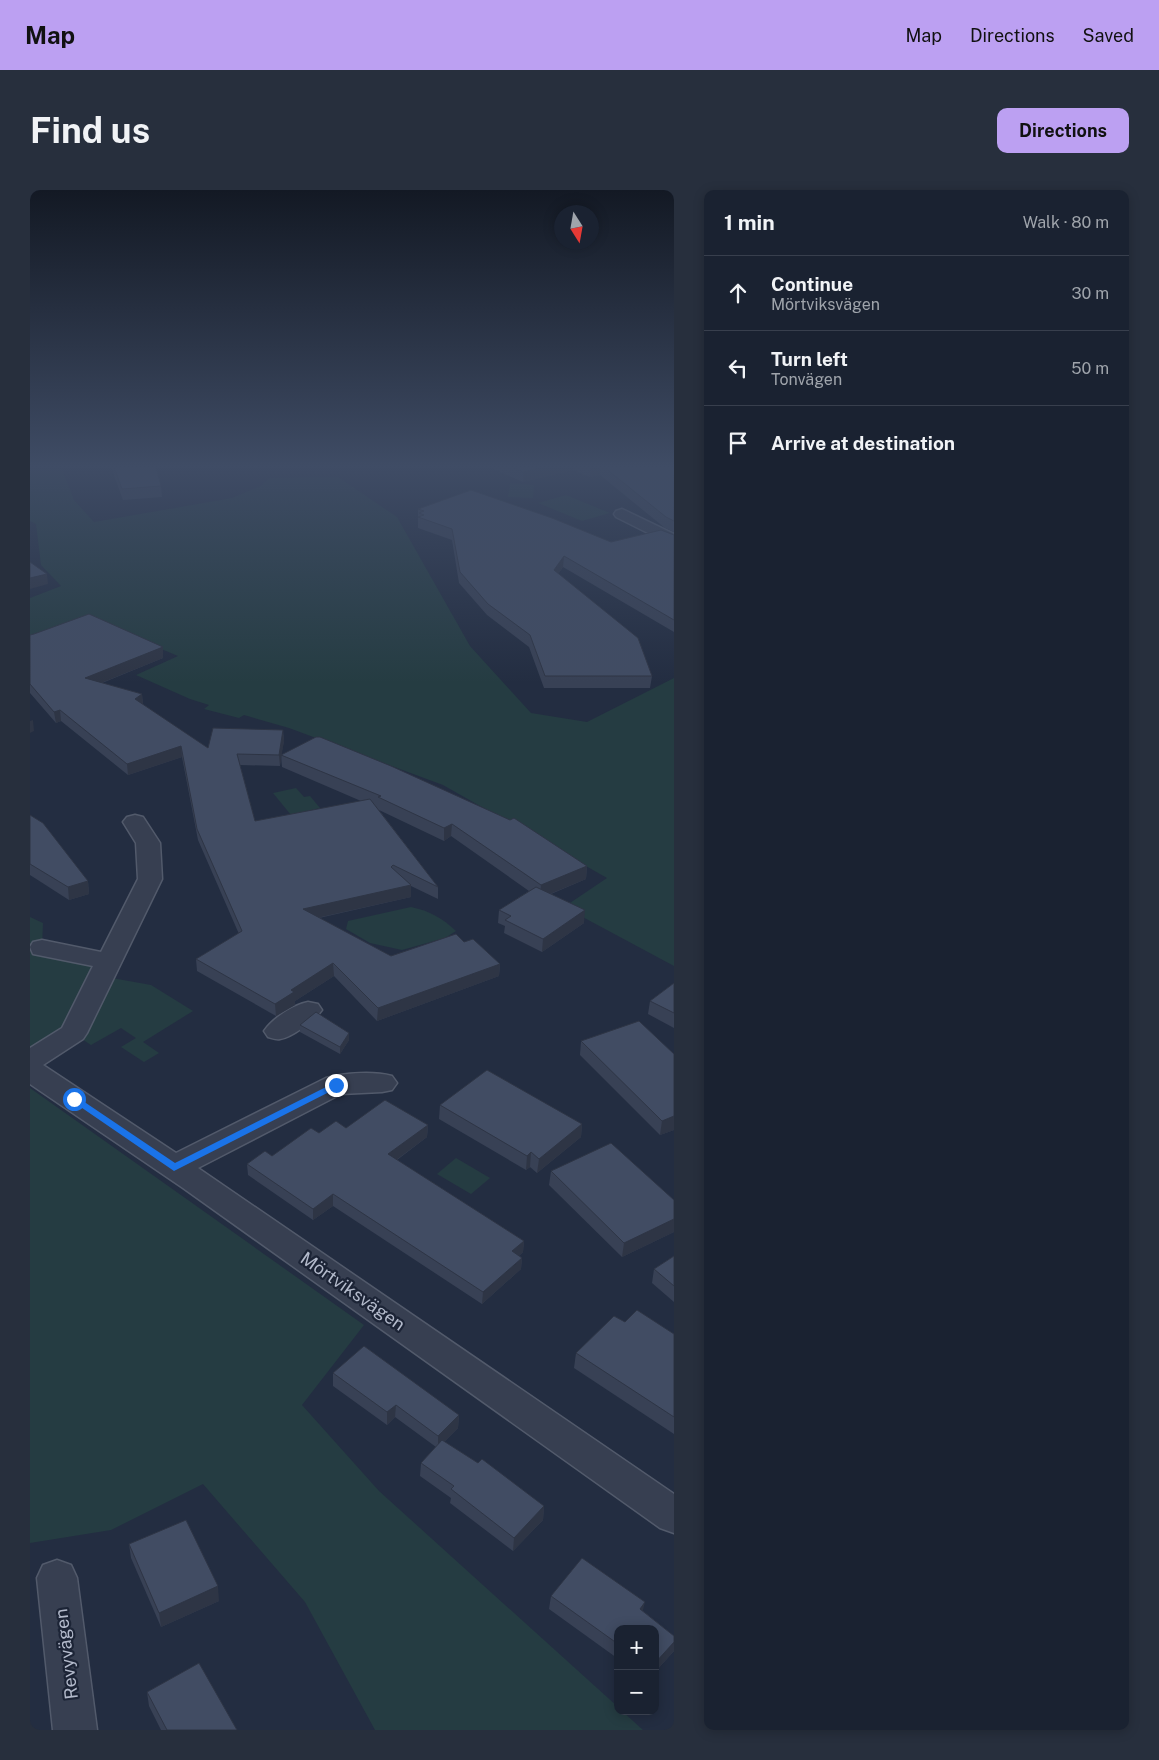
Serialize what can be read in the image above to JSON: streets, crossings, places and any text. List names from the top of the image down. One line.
{"streets":{"street":["Mörtviksvägen","Revyvägen"]},"north":"bottom","page":{"header":"Map","nav":["Map","Directions","Saved"],"buttons":"Directions","title":"Find us","heading":["1 min","Walk · 80 m"],"list":[["Continue","Mörtviksvägen","30 m"],["Turn left","Tonvägen","50 m"],"Arrive at destination"],"map_buttons":["+","−"]}}
